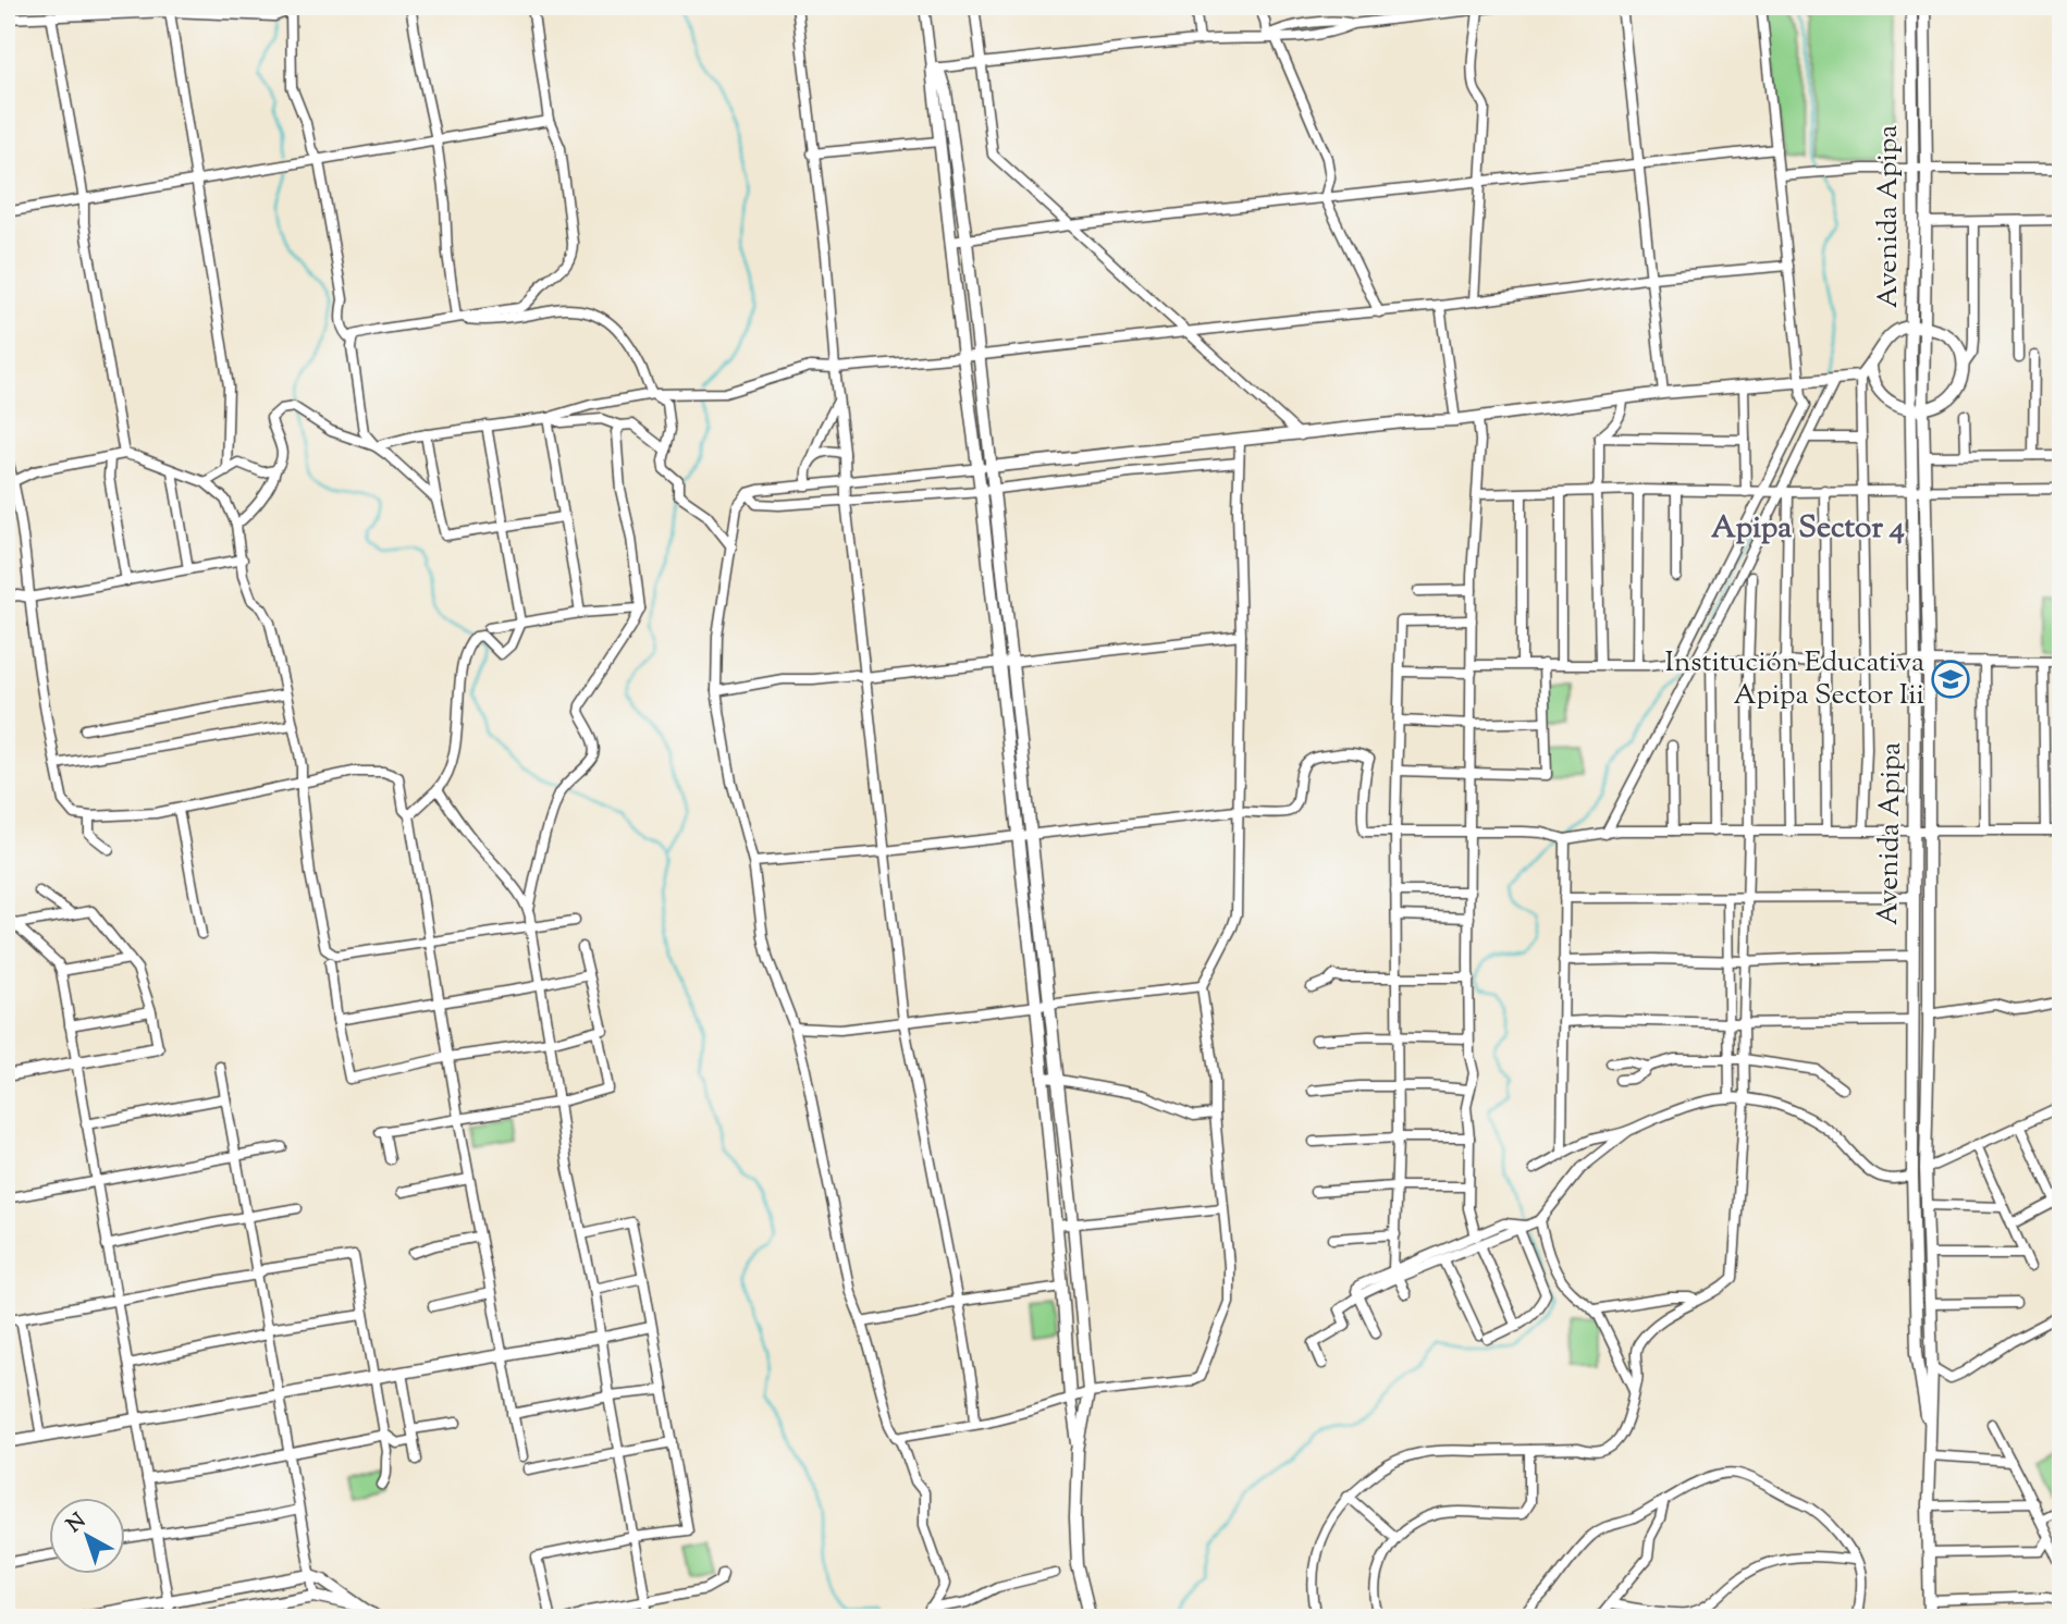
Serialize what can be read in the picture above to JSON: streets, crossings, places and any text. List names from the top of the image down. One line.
{"streets":{"street":["Avenida Apipa"]},"districts":["Apipa Sector 4"],"places":{"school or university":["Institución Educativa Apipa Sector Iii"]},"north":"top left"}
